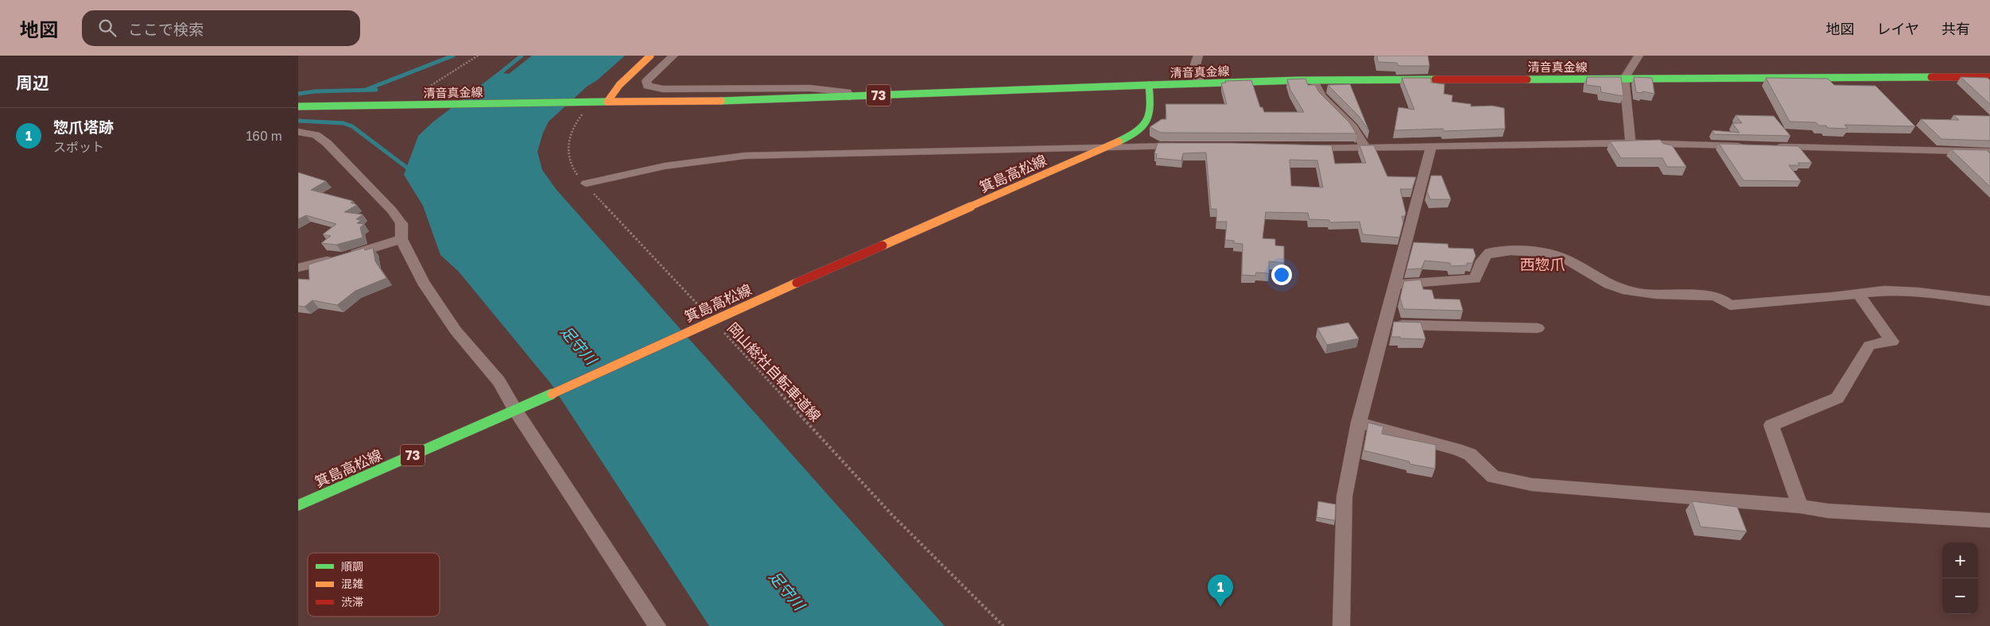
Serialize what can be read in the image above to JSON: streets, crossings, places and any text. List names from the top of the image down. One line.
{"streets":{"main road":["清音真金線","73","箕島高松線"],"path":["岡山総社自転車道線"]},"crossings":[["清音真金線","73"],["清音真金線","箕島高松線"],["清音真金線","岡山総社自転車道線"],["73","箕島高松線"],["箕島高松線","岡山総社自転車道線"]],"districts":["西惣爪"],"water":["足守川"],"legend":["順調","混雑","渋滞"],"page":{"header":"地図","search":"ここで検索","nav":["地図","レイヤ","共有"],"heading":"周辺","list":[{"mark":"1","name":"惣爪塔跡","note":"スポット","value":"160 m"}],"map_buttons":["+","−"],"pins":"1"}}
